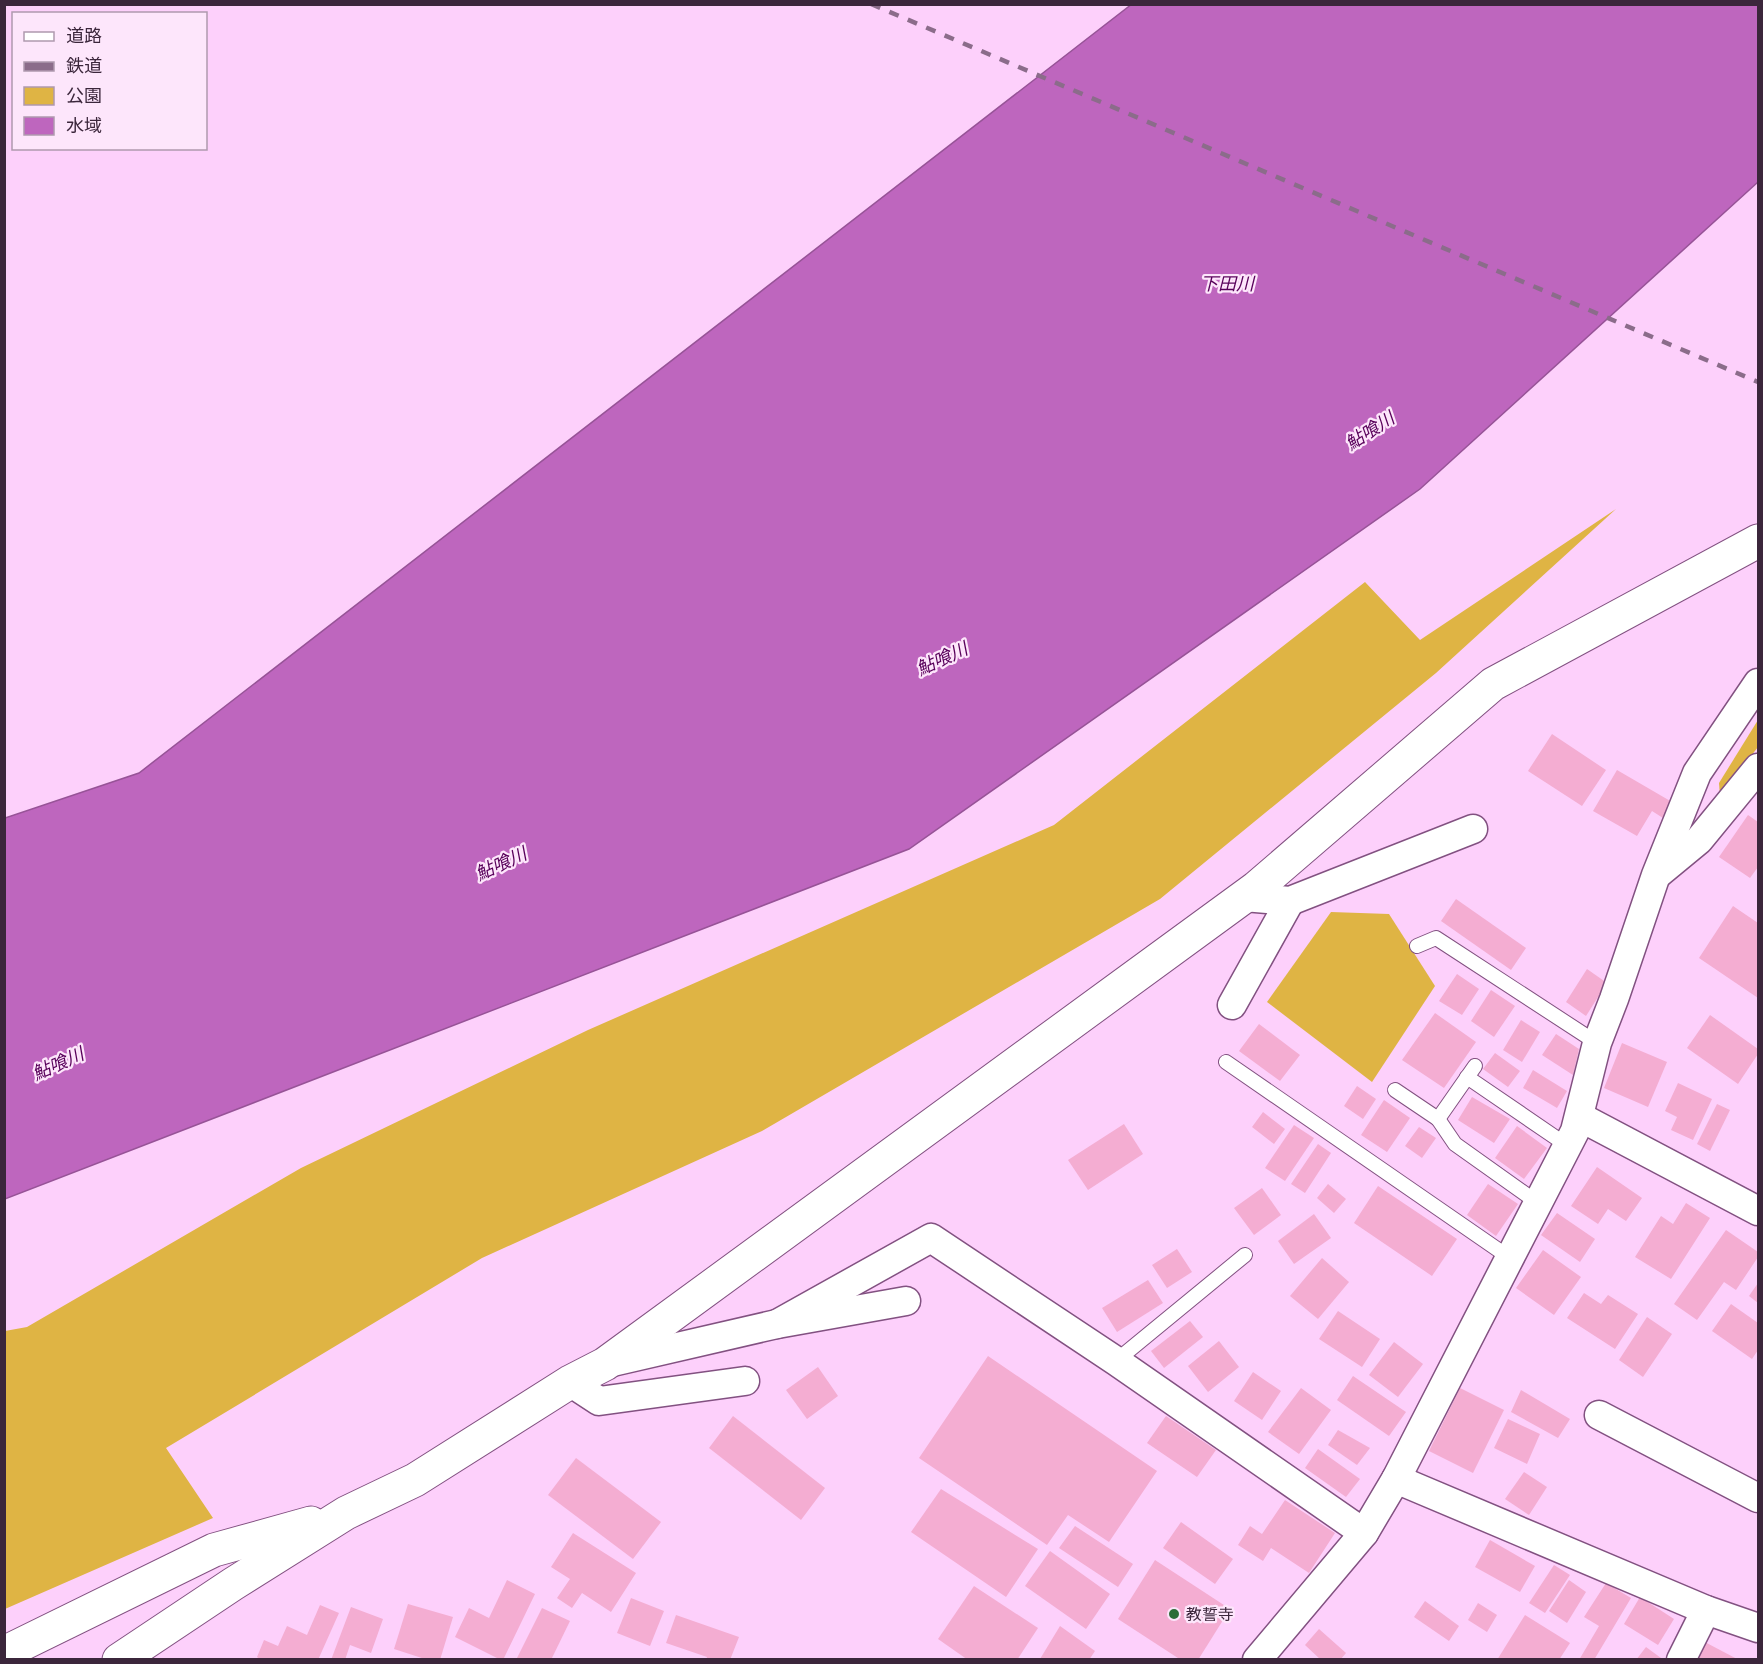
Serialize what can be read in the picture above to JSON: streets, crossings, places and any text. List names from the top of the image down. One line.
{"water":["下田川","鮎喰川"],"places":["教誓寺"],"legend":["道路","鉄道","公園","水域"]}
